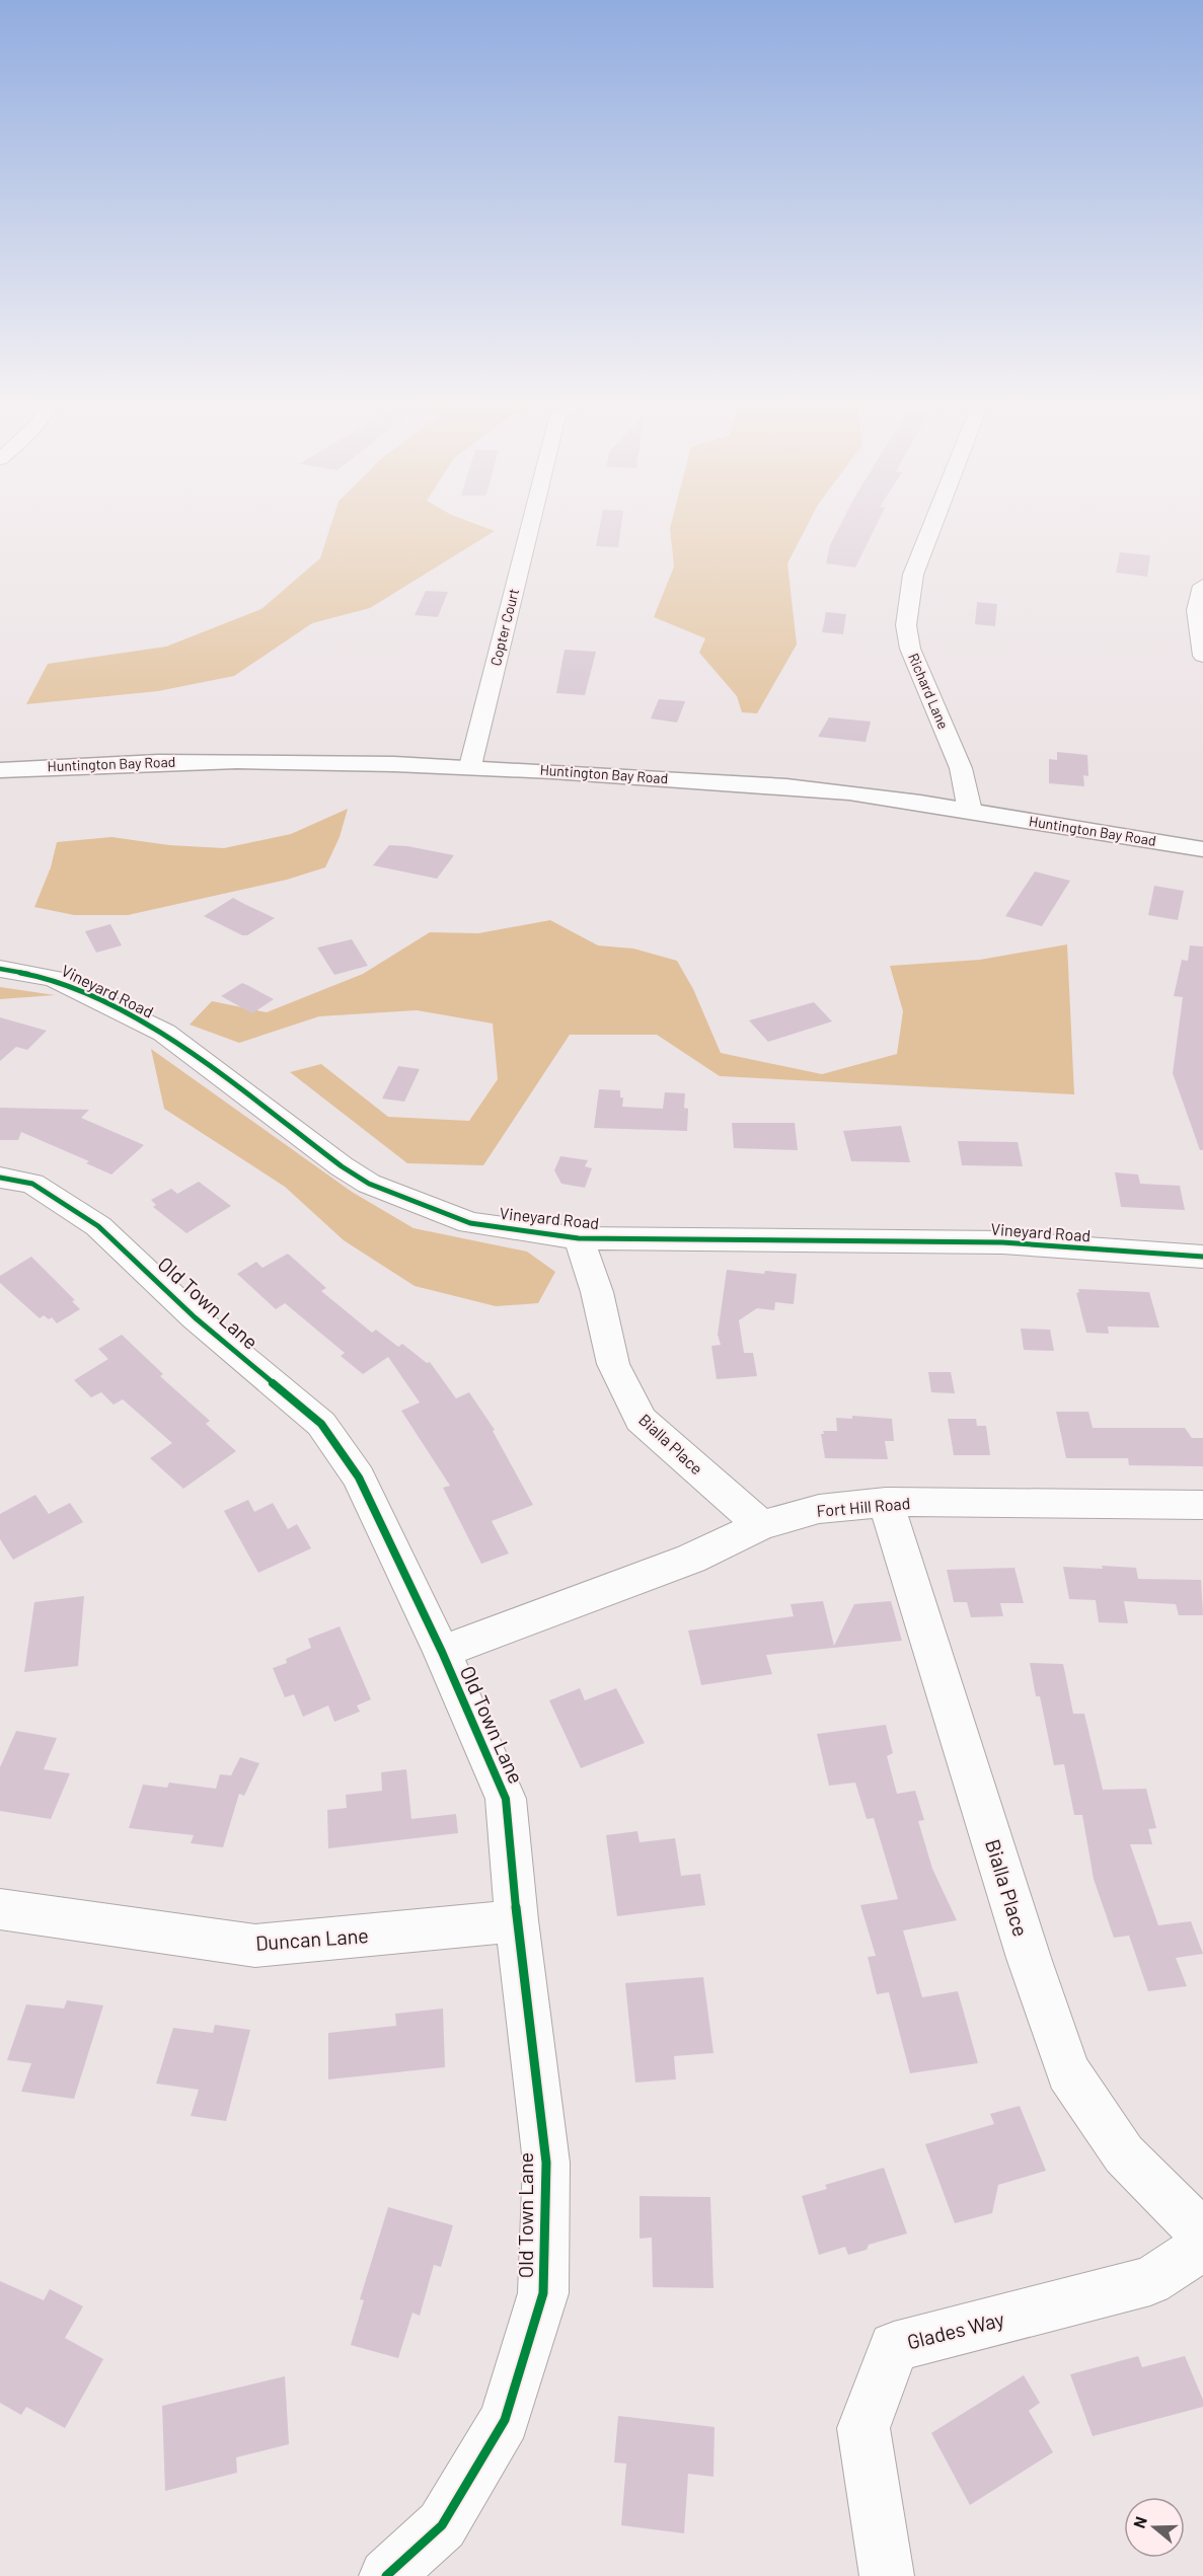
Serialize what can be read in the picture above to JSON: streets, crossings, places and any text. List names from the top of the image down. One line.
{"streets":{"street":["Copter Court","Richard Lane","Huntington Bay Road","Vineyard Road","Old Town Lane","Bialla Place","Fort Hill Road","Duncan Lane","Glades Way"]},"crossings":[["Copter Court","Huntington Bay Road"],["Richard Lane","Huntington Bay Road"],["Vineyard Road","Bialla Place"],["Old Town Lane","Fort Hill Road"],["Old Town Lane","Duncan Lane"],["Bialla Place","Fort Hill Road"]],"north":"left"}
